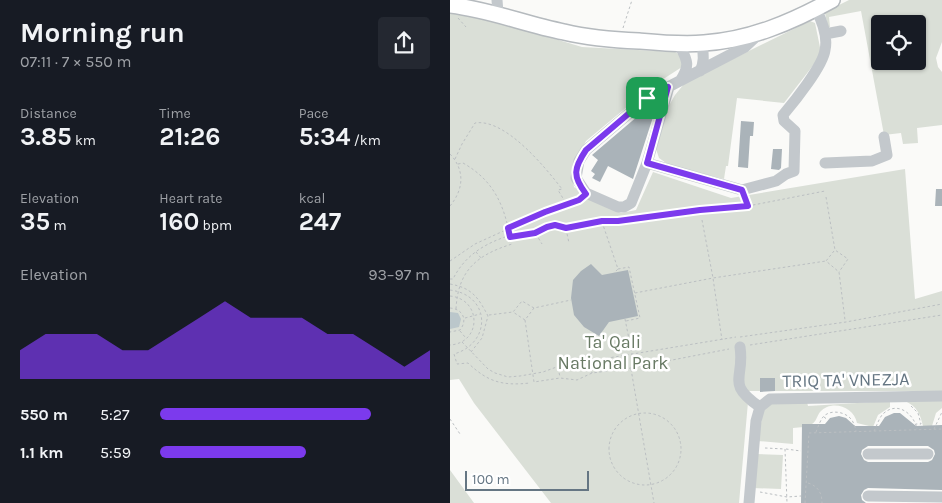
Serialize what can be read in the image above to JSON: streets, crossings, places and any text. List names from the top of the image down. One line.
{"streets":{"street":["TRIQ TA' VNEZJA"]},"parks":["Ta' Qali National Park"],"scale_bar":"100 m","page":{"heading":["Morning run","07:11 · 7 × 550 m"],"stats":[["Distance","3.85 km"],["Time","21:26"],["Pace","5:34 /km"],["Elevation","35 m"],["Heart rate","160 bpm"],["kcal","247"]],"chart":["Elevation","93–97 m"],"list":[{"name":"550 m","note":"5:27"},{"name":"1.1 km","note":"5:59"}],"scale":"100 m"}}
